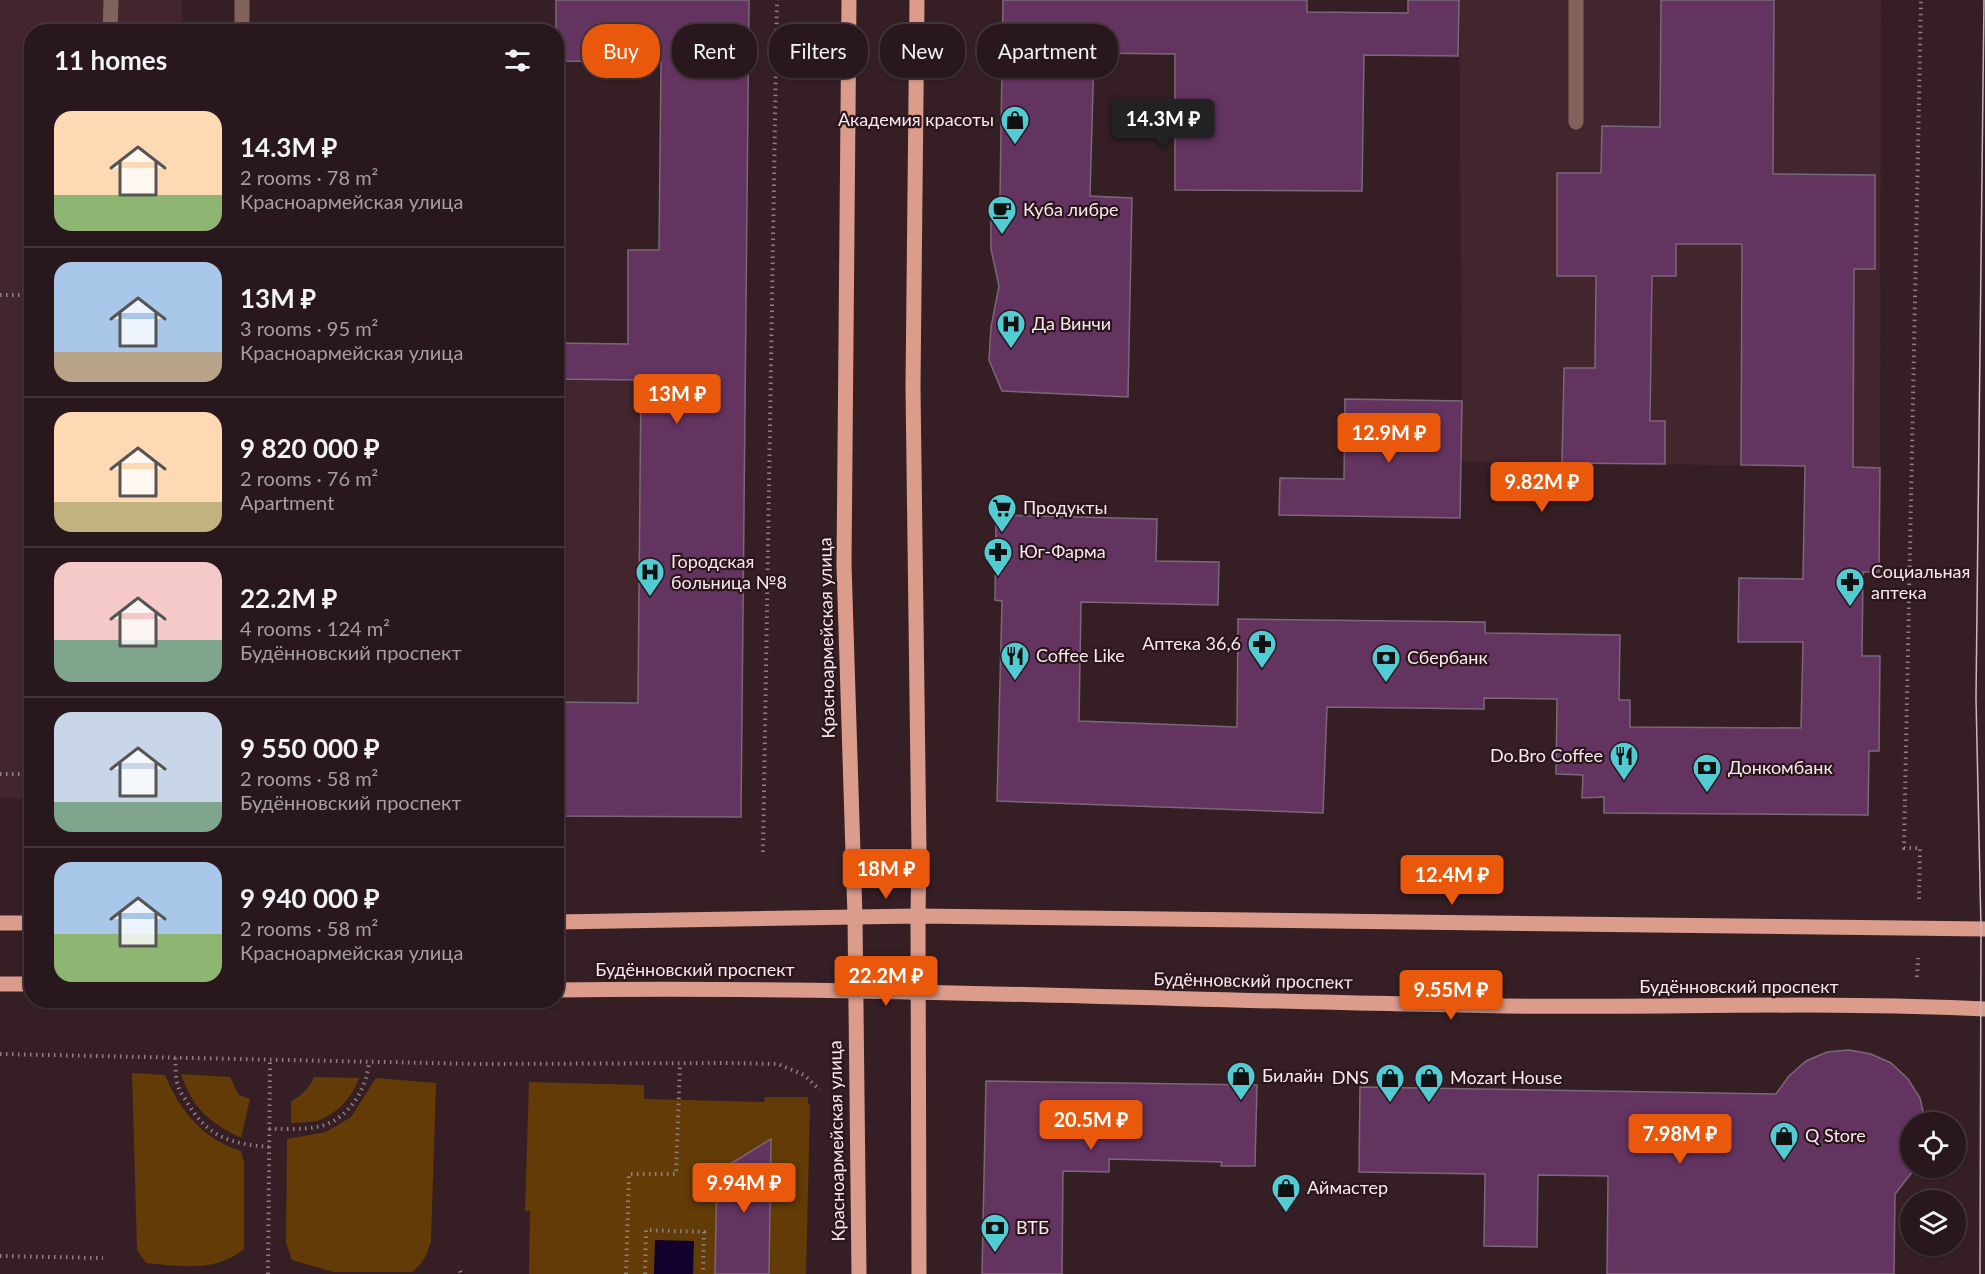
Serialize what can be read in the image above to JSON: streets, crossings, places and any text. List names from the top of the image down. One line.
{"streets":{"main road":["Красноармейская улица","Будённовский проспект"]},"crossings":[["Красноармейская улица","Будённовский проспект"]],"places":{"shop":["Академия красоты","Билайн","DNS","Mozart House","Q Store","Аймастер"],"cafe":["Куба либре"],"hospital":["Да Винчи","Городская больница №8"],"supermarket":["Продукты"],"pharmacy":["Юг-Фарма","Социальная аптека","Аптека 36,6"],"restaurant":["Coffee Like","Do.Bro Coffee"],"bank":["Сбербанк","Донкомбанк","ВТБ"]},"page":{"chip":["Buy","Rent","Filters","New","Apartment"],"heading":"11 homes","list":[{"name":"14.3M ₽","note":"2 rooms · 78 m² · Красноармейская улица"},{"name":"13M ₽","note":"3 rooms · 95 m² · Красноармейская улица"},{"name":"9 820 000 ₽","note":"2 rooms · 76 m² · Apartment"},{"name":"22.2M ₽","note":"4 rooms · 124 m² · Будённовский проспект"},{"name":"9 550 000 ₽","note":"2 rooms · 58 m² · Будённовский проспект"},{"name":"9 940 000 ₽","note":"2 rooms · 58 m² · Красноармейская улица"}],"price":["14.3M ₽","13M ₽","12.9M ₽","9.82M ₽","18M ₽","12.4M ₽","22.2M ₽","9.55M ₽","20.5M ₽","7.98M ₽","9.94M ₽"]}}
